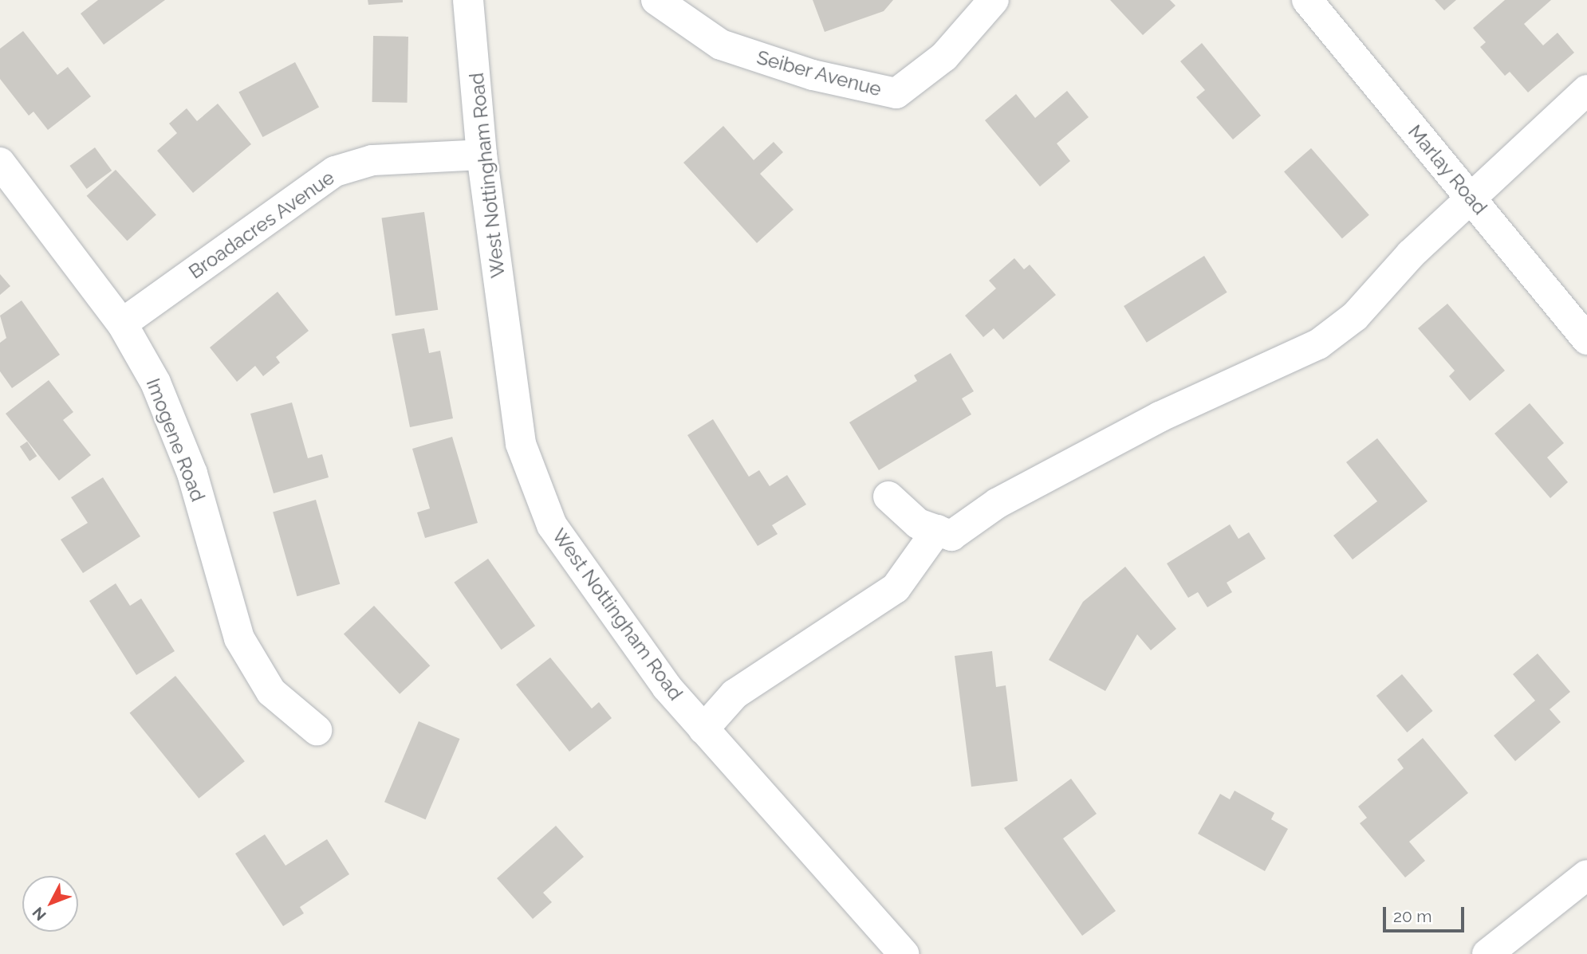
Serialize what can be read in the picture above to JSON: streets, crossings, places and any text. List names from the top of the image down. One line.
{"streets":{"street":["Seiber Avenue","Marlay Road","West Nottingham Road","Broadacres Avenue","Imogene Road"]},"crossings":[["West Nottingham Road","Broadacres Avenue"],["Broadacres Avenue","Imogene Road"]],"scale_bar":"20 m","north":"bottom left"}
